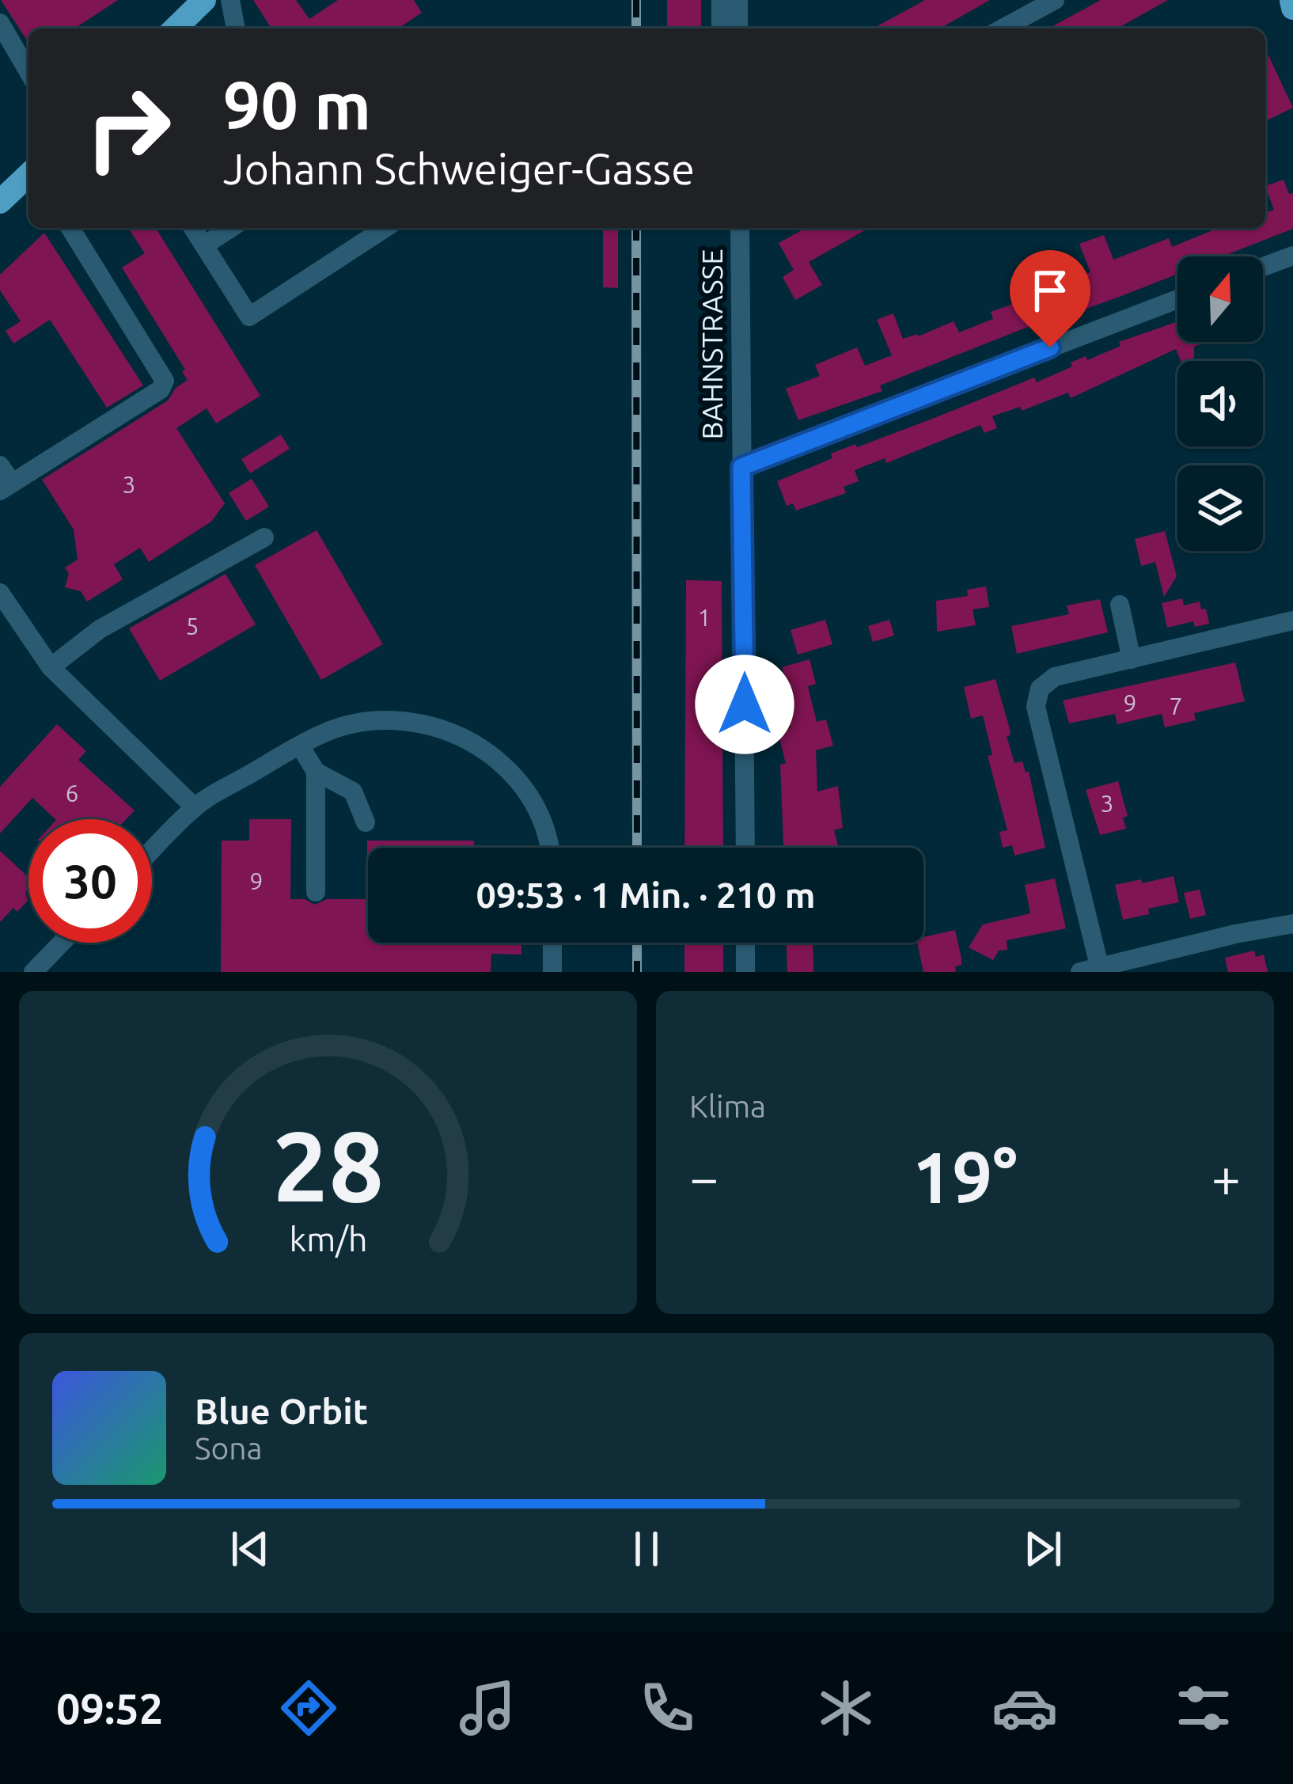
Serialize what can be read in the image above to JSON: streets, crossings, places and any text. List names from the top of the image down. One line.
{"streets":{"street":["BAHNSTRASSE"]},"house_numbers":["3","1","5","9","7","6","3","9"],"north":"top","page":{"turn":["90 m","Johann Schweiger-Gasse"],"limit":"30","trip":"09:53 · 1 Min. · 210 m","tile":"Klima","heat":["−","19°","+"],"song":["Blue Orbit","Sona"],"tabs":"09:52","gauge":["28","km/h"]}}
